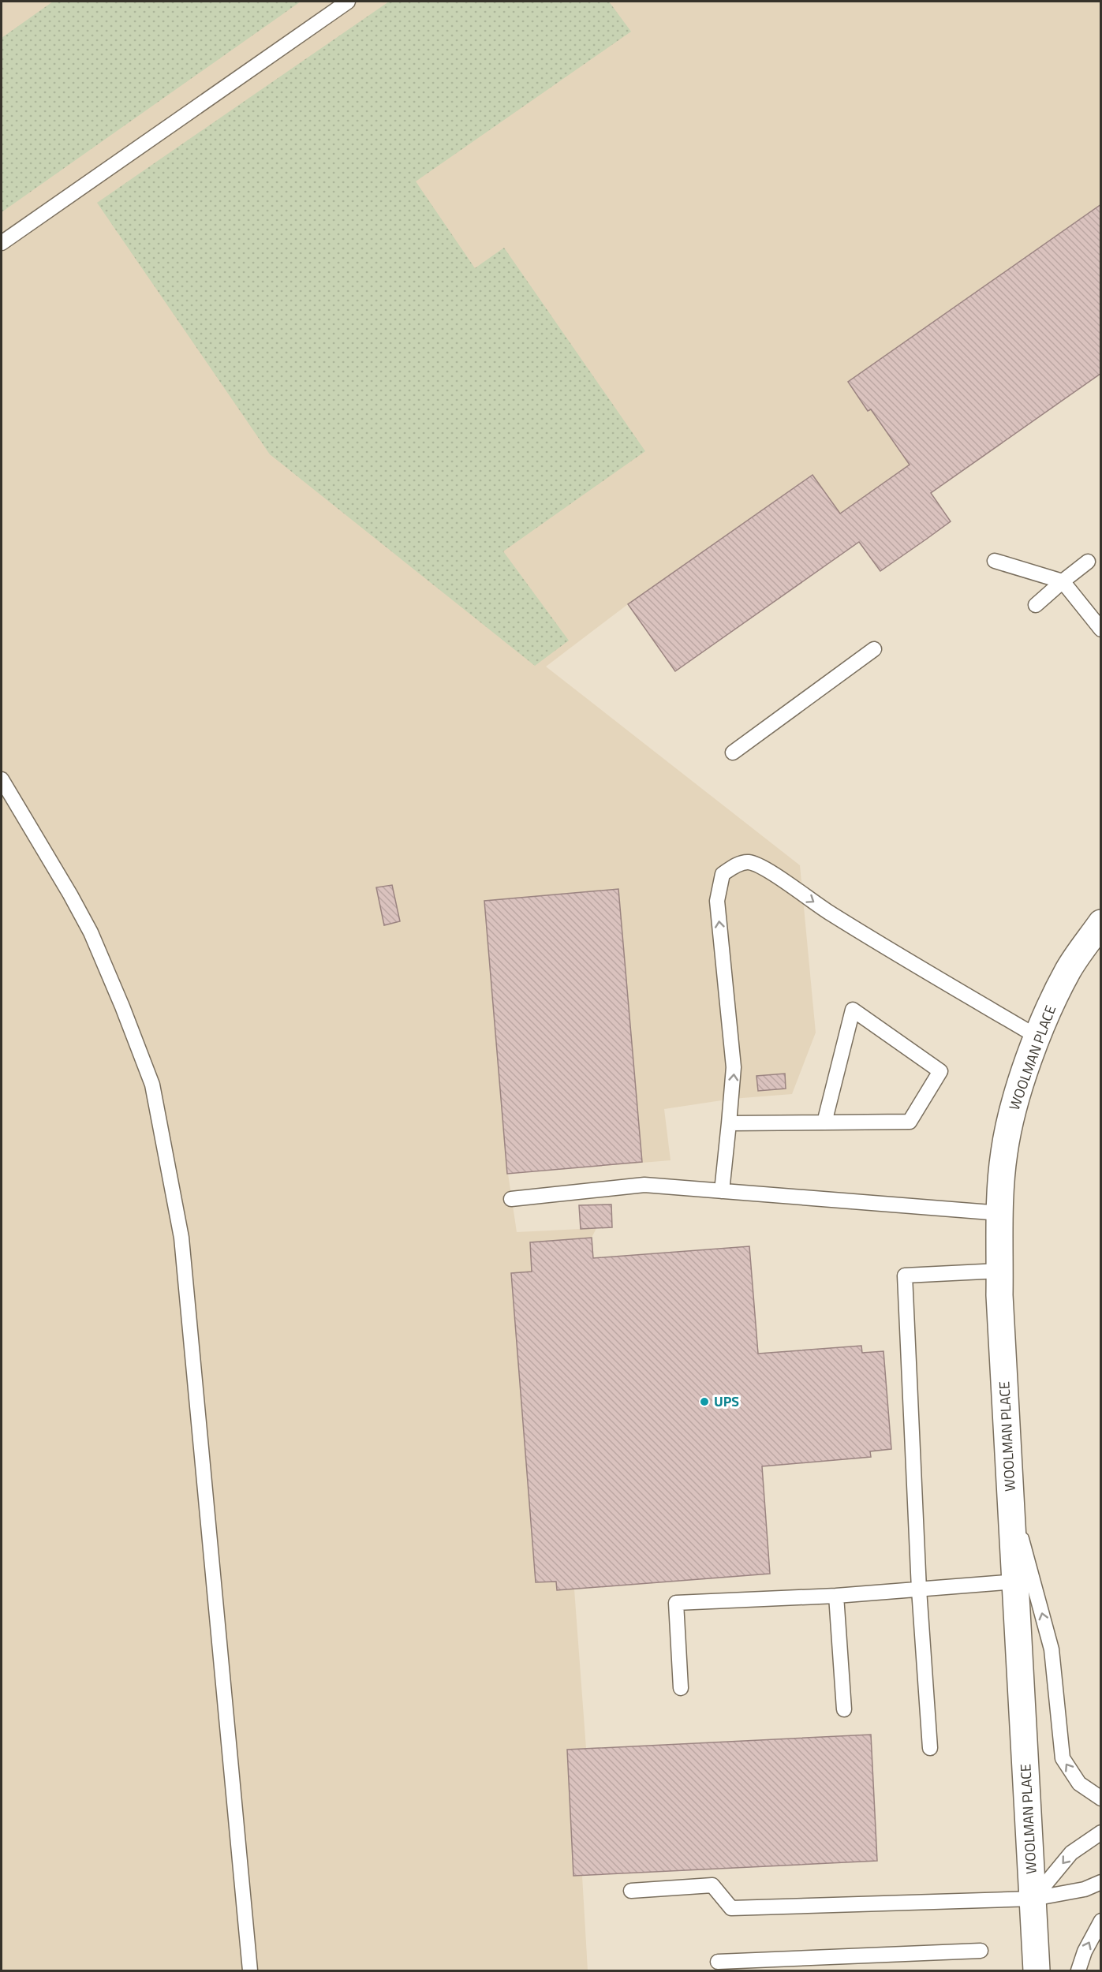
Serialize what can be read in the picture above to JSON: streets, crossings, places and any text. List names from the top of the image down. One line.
{"streets":{"street":["WOOLMAN PLACE"]},"places":["UPS"]}
